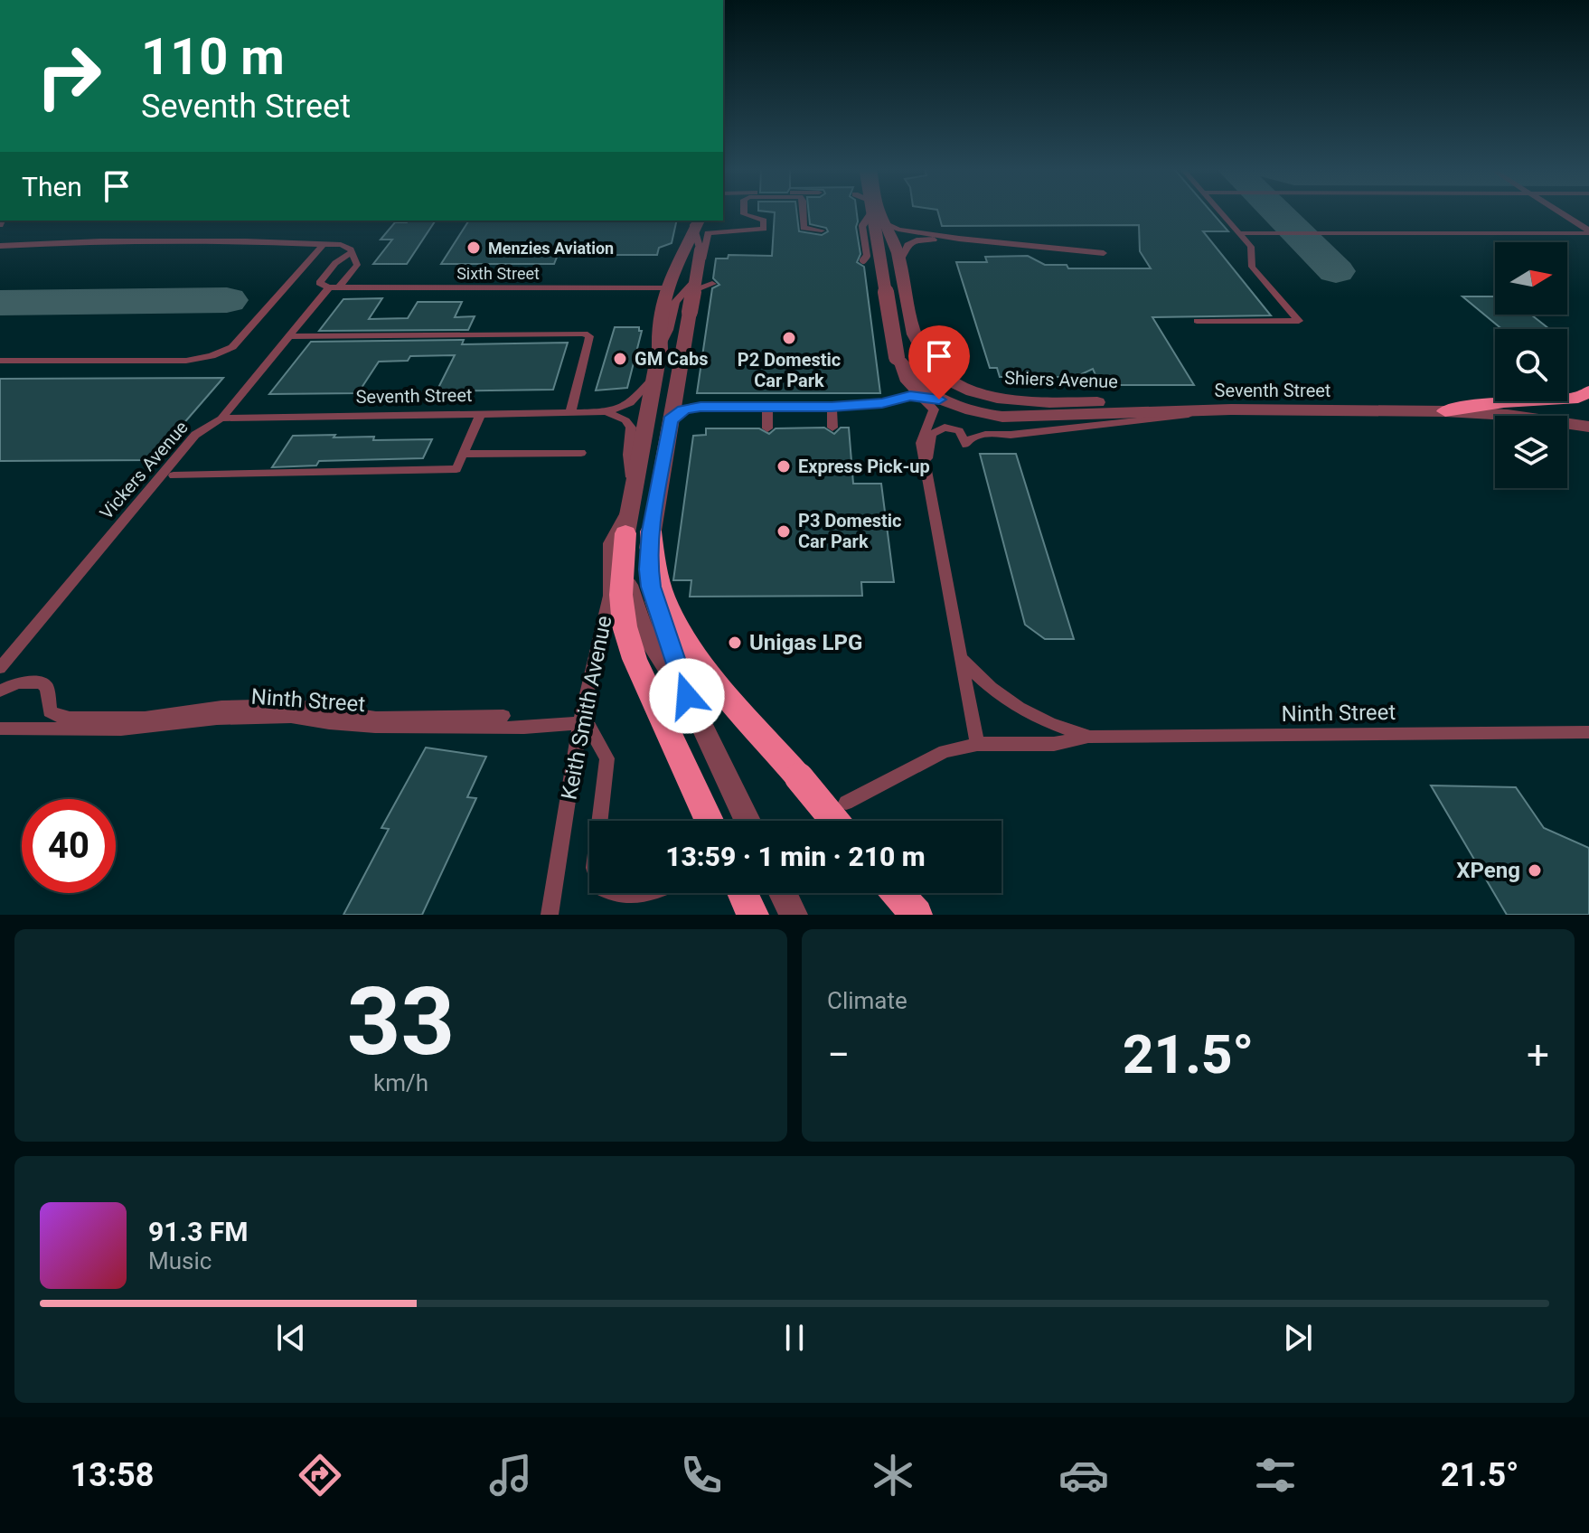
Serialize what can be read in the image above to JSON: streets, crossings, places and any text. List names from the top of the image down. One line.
{"streets":{"street":["Shiers Avenue","Seventh Street","Keith Smith Avenue"],"lane":["Sixth Street","Vickers Avenue","Ninth Street"]},"crossings":[["Sixth Street","Vickers Avenue"],["Sixth Street","Keith Smith Avenue"],["Shiers Avenue","Seventh Street"],["Seventh Street","Vickers Avenue"],["Seventh Street","Keith Smith Avenue"],["Ninth Street","Keith Smith Avenue"]],"places":["Menzies Aviation","P2 Domestic Car Park","GM Cabs","Express Pick-up","P3 Domestic Car Park","Unigas LPG","XPeng"],"north":"right","page":{"turn":["110 m","Seventh Street"],"then":"Then","limit":"40","trip":"13:59 · 1 min · 210 m","tile":[["33","km/h"],"Climate"],"heat":["−","21.5°","+"],"song":["91.3 FM","Music"],"tabs":["13:58","21.5°"]}}
